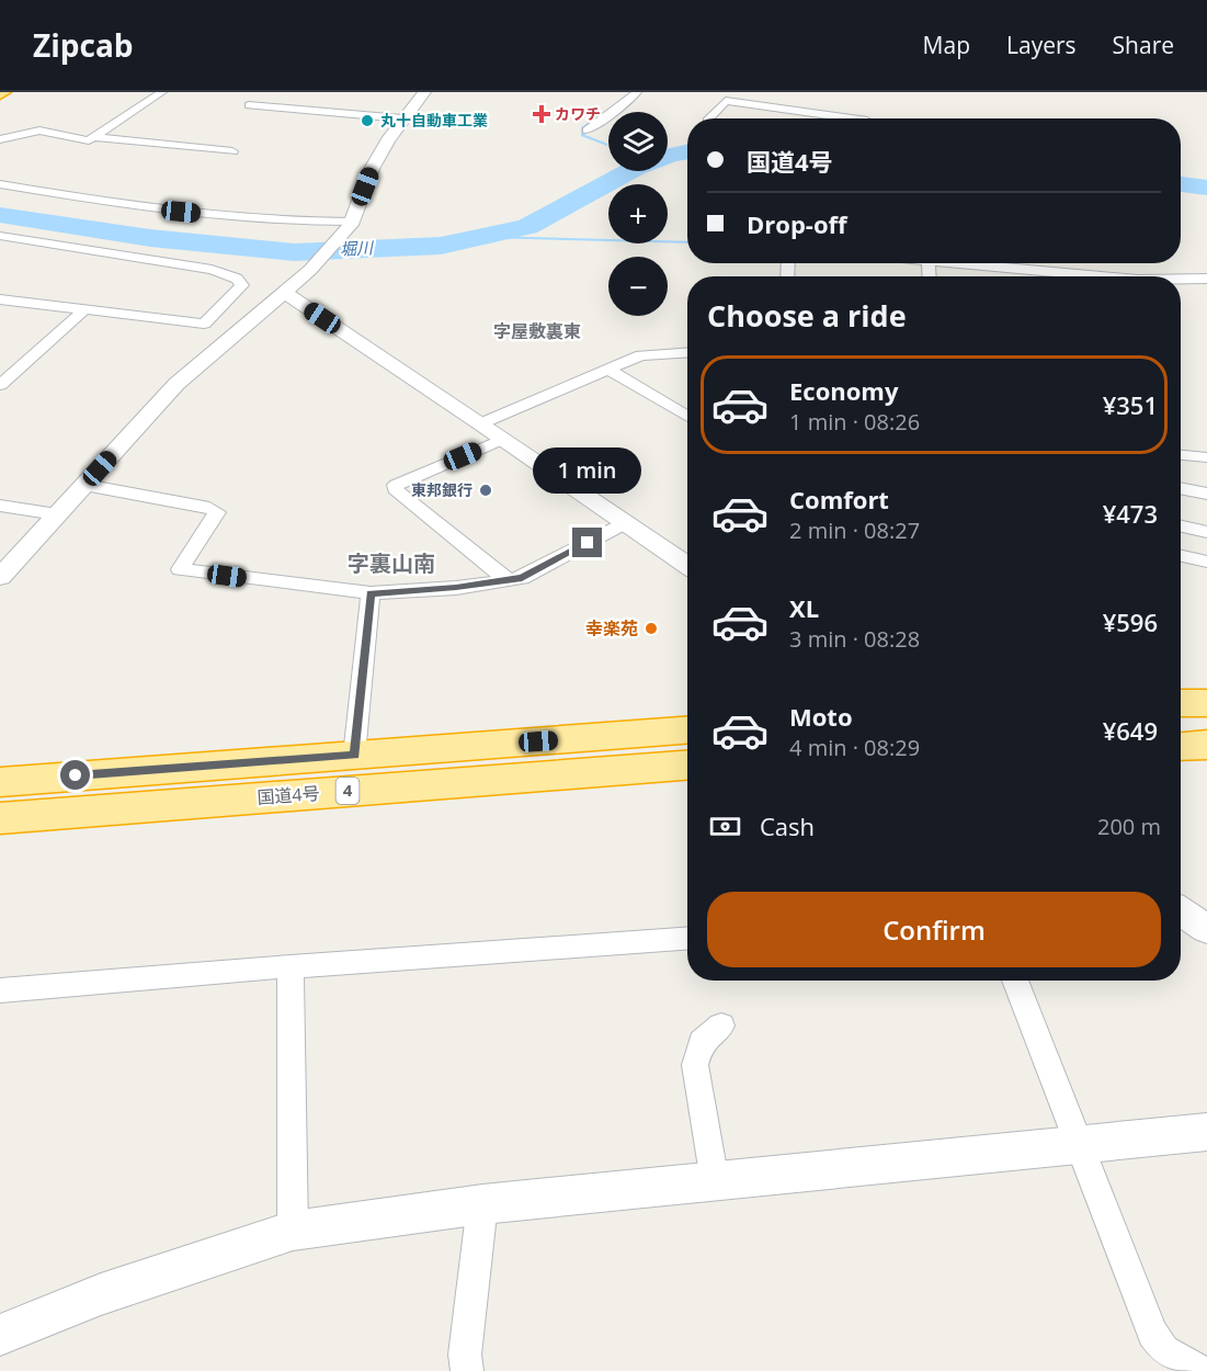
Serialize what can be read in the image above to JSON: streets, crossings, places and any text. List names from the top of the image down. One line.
{"streets":{"highway":["4","国道4号"]},"districts":["字屋敷裏東","字裏山南"],"water":["堀川"],"places":{"health":["カワチ"],"other":["丸十自動車工業","東邦銀行","幸楽苑"]},"page":{"header":"Zipcab","nav":["Map","Layers","Share"],"map_buttons":["+","−"],"banner":["国道4号","Drop-off"],"heading":"Choose a ride","list":[{"name":"Economy","note":"1 min · 08:26","value":"¥351"},{"name":"Comfort","note":"2 min · 08:27","value":"¥473"},{"name":"XL","note":"3 min · 08:28","value":"¥596"},{"name":"Moto","note":"4 min · 08:29","value":"¥649"}],"bubble":"1 min","pay":["Cash","200 m"],"buttons":"Confirm"}}
